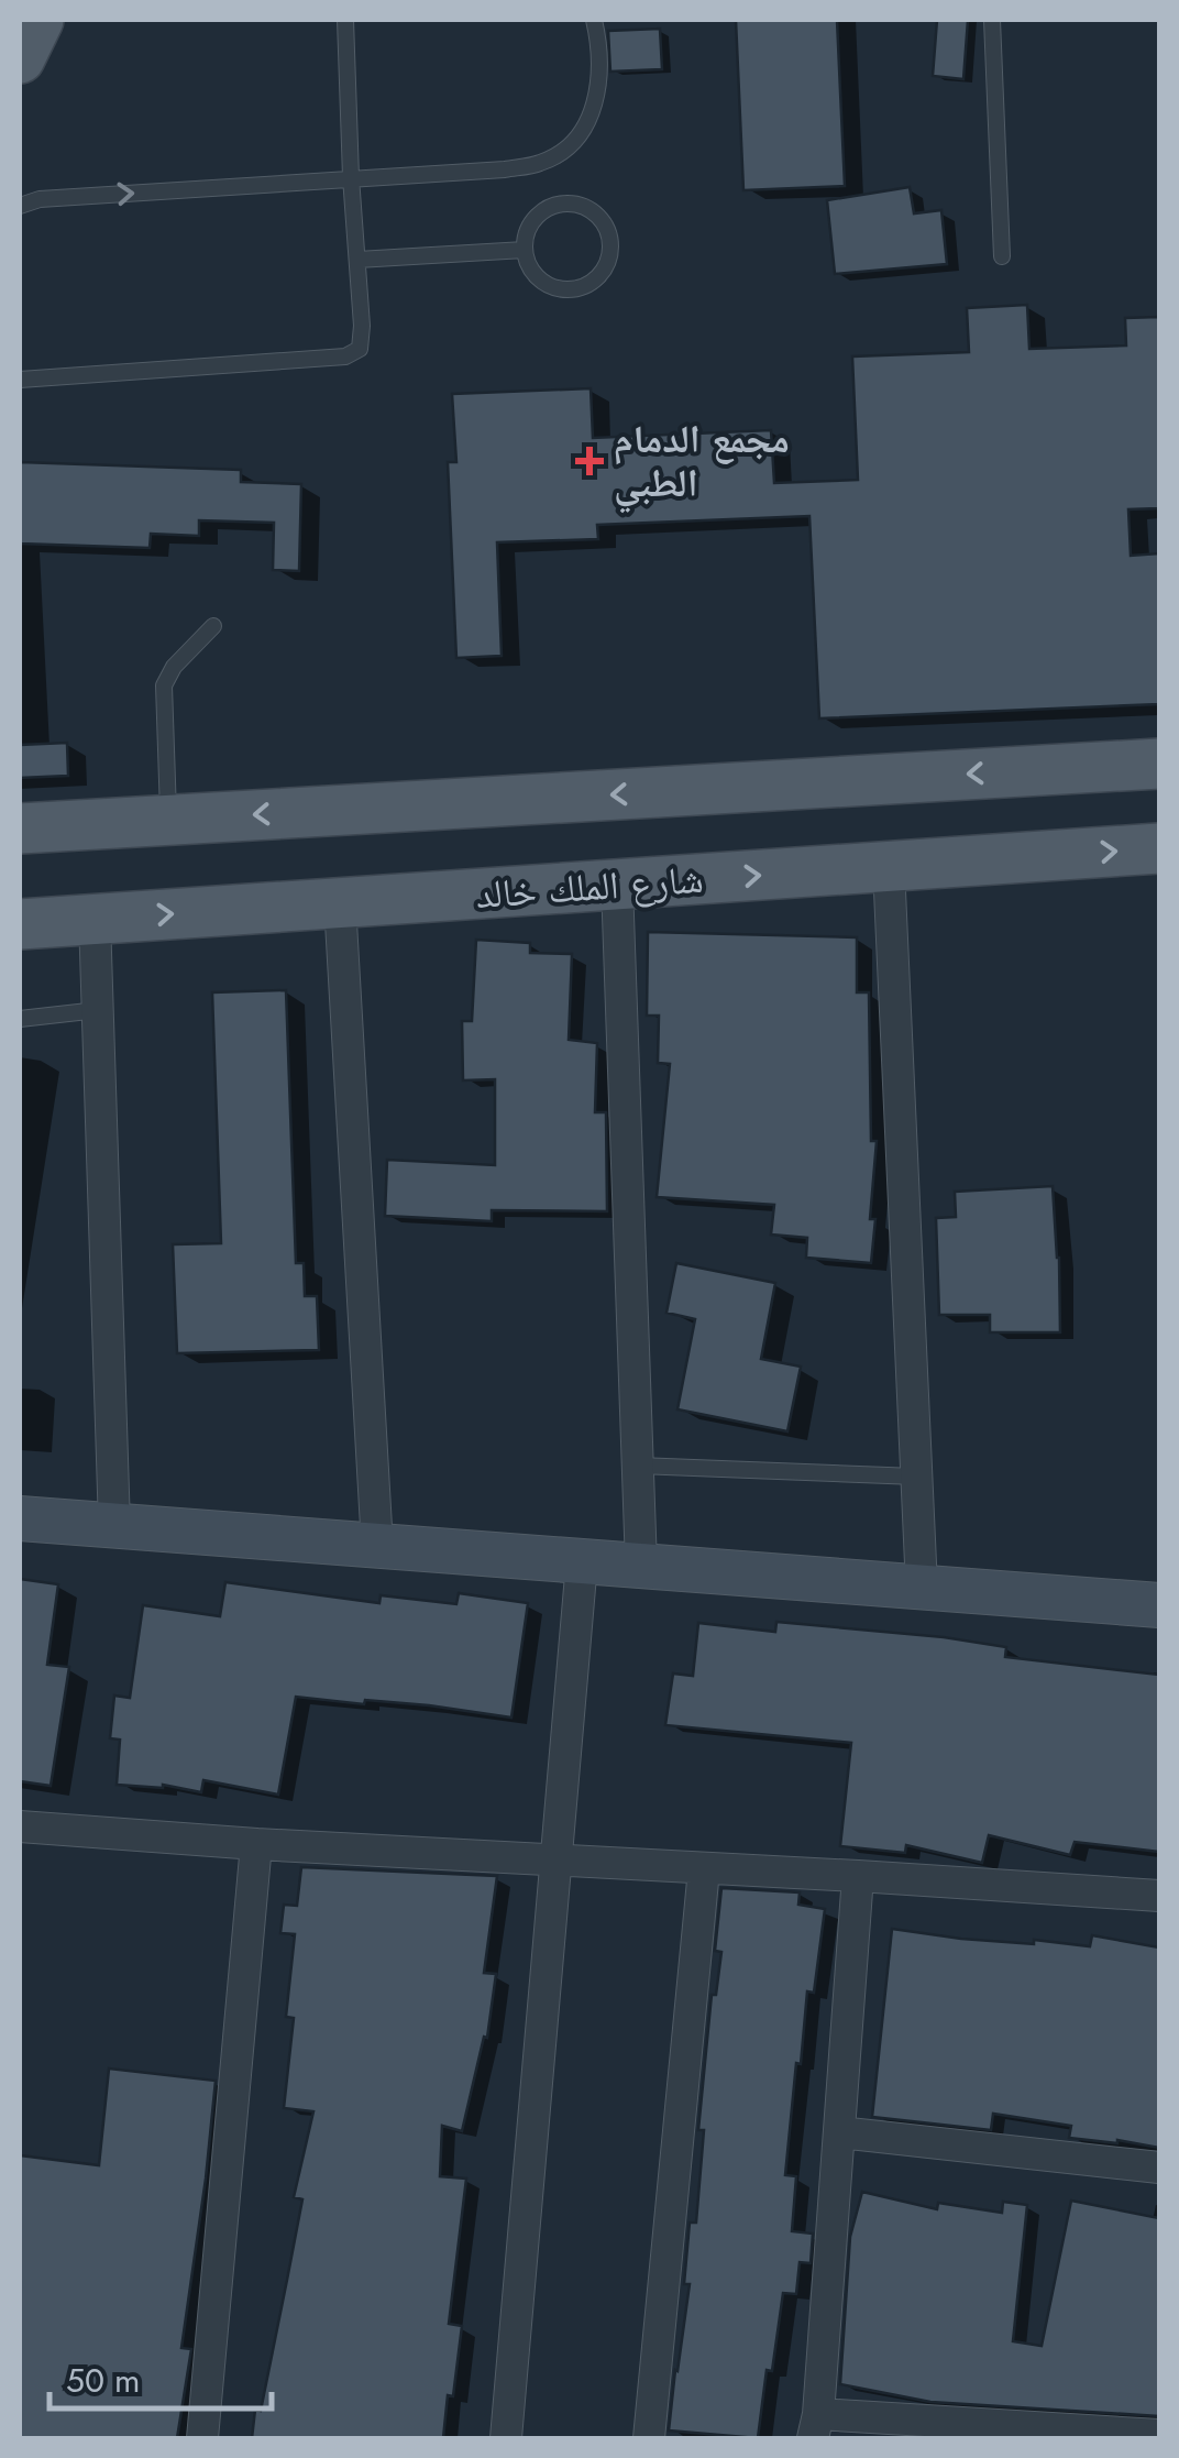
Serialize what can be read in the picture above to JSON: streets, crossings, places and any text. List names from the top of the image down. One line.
{"streets":{"main road":["شارع الملك خالد"]},"places":{"health":["مجمع الدمام الطبي"]},"scale_bar":"50 m"}
